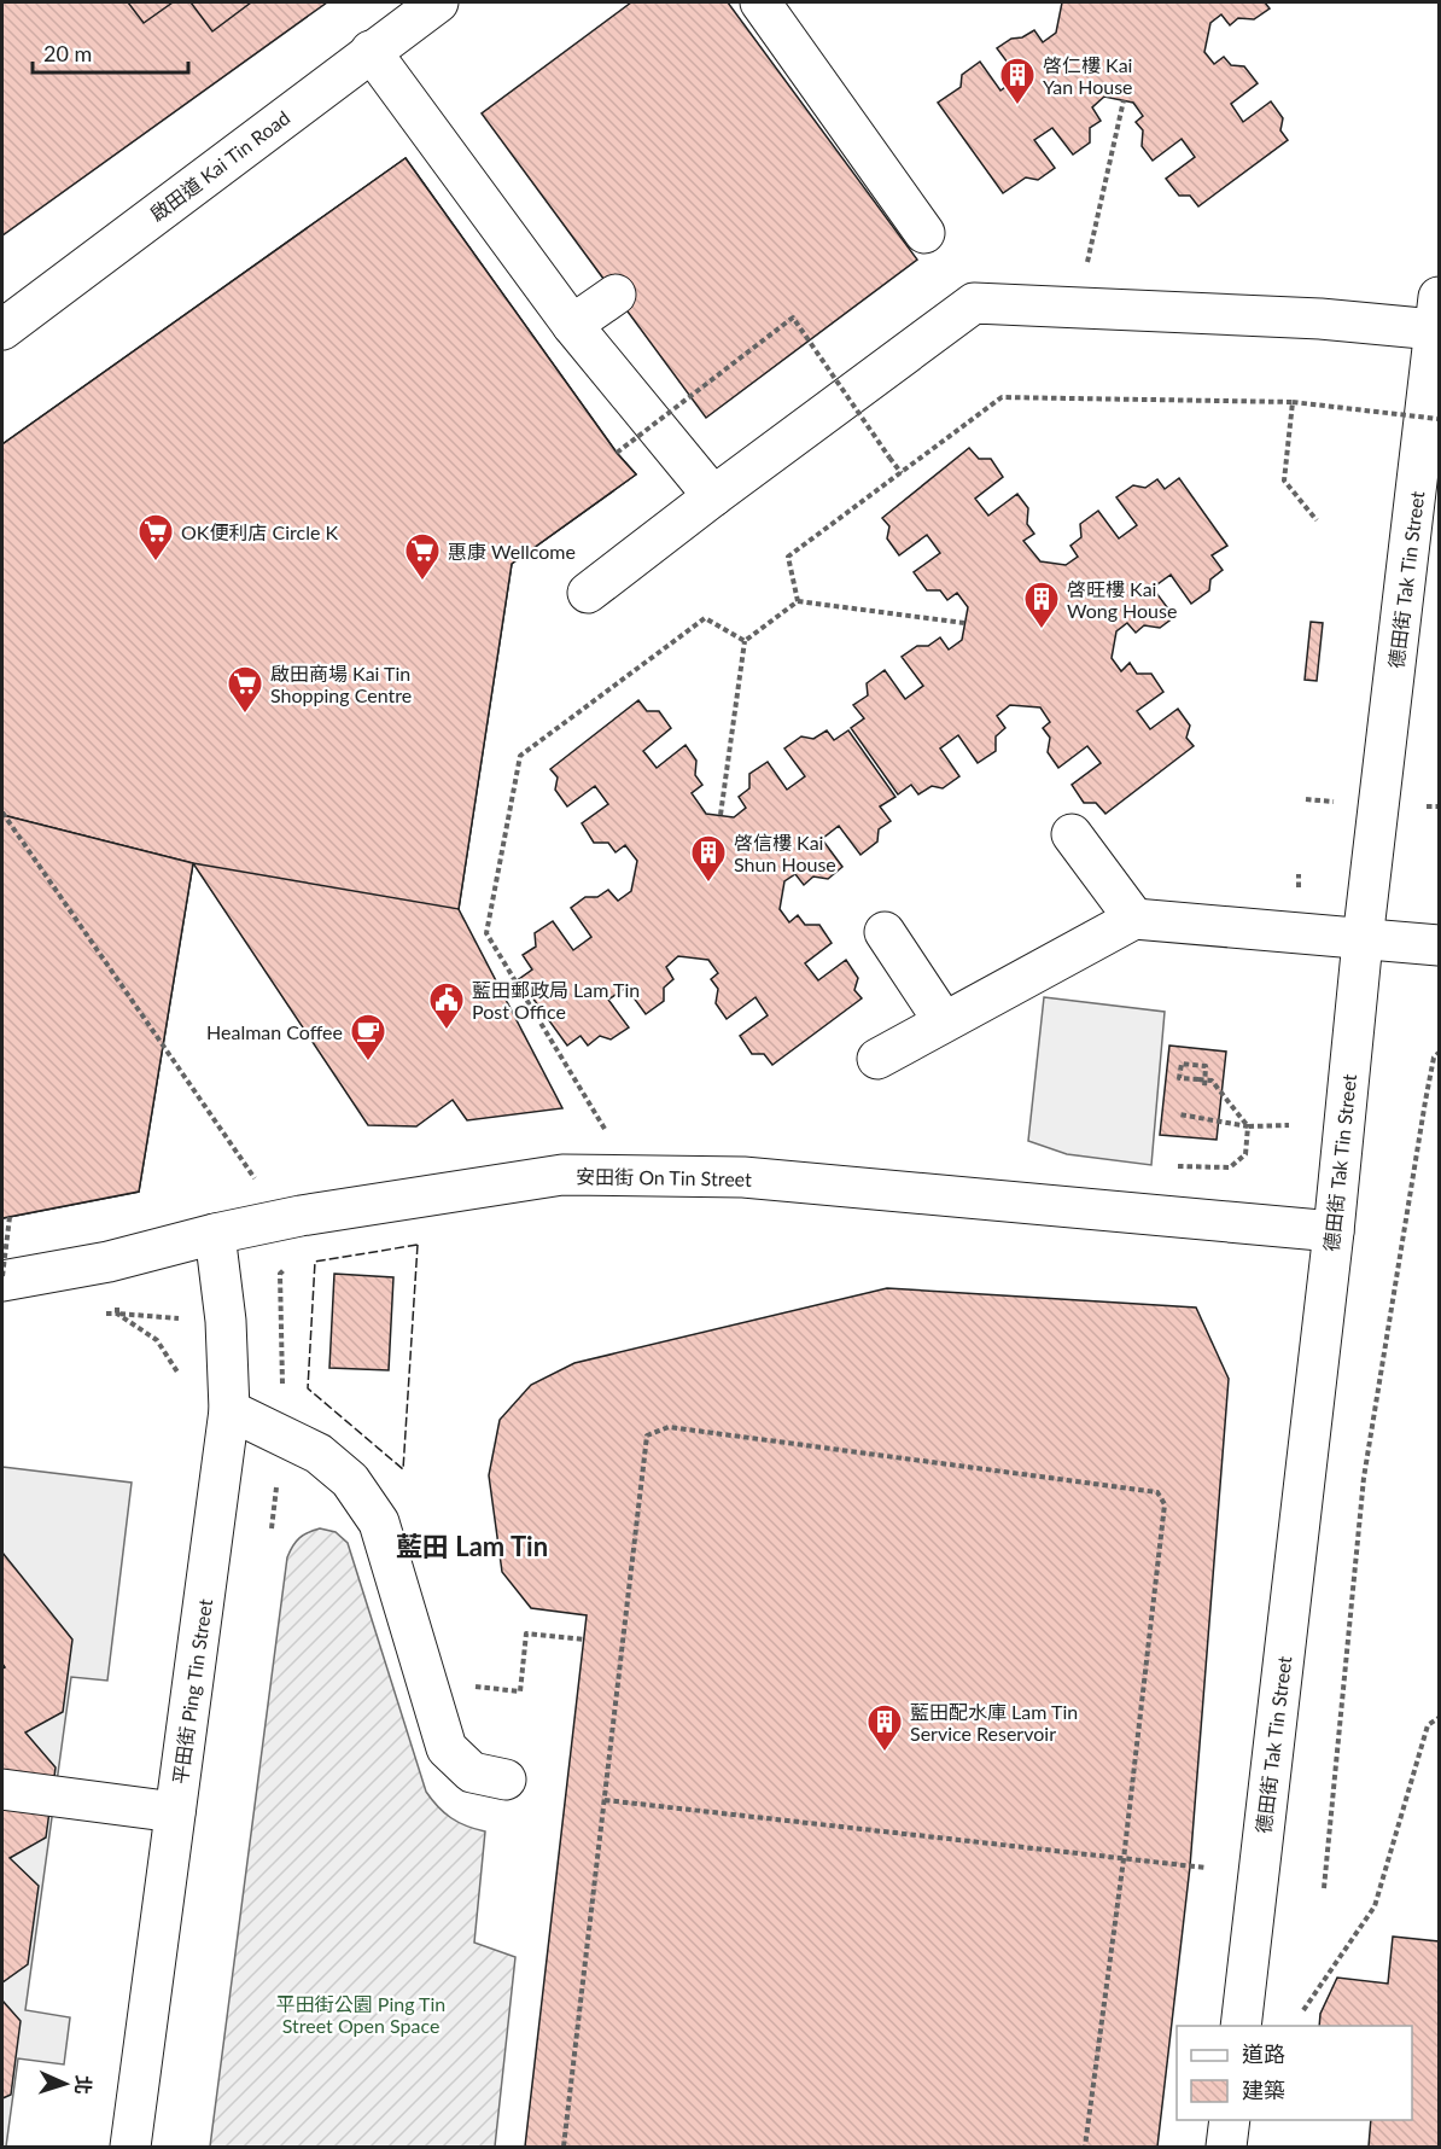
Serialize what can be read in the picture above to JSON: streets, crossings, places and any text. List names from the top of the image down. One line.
{"streets":{"street":["啟田道 Kai Tin Road","德田街 Tak Tin Street","安田街 On Tin Street","平田街 Ping Tin Street"]},"crossings":[["德田街 Tak Tin Street","安田街 On Tin Street"],["安田街 On Tin Street","平田街 Ping Tin Street"]],"districts":["藍田 Lam Tin"],"parks":["平田街公園 Ping Tin Street Open Space"],"places":{"building":["啓仁樓 Kai Yan House","啓旺樓 Kai Wong House","啓信樓 Kai Shun House","藍田配水庫 Lam Tin Service Reservoir"],"supermarket":["OK便利店 Circle K","惠康 Wellcome","啟田商場 Kai Tin Shopping Centre"],"public building":["藍田郵政局 Lam Tin Post Office"],"cafe":["Healman Coffee"]},"legend":["道路","建築"],"scale_bar":"20 m","north":"right"}
